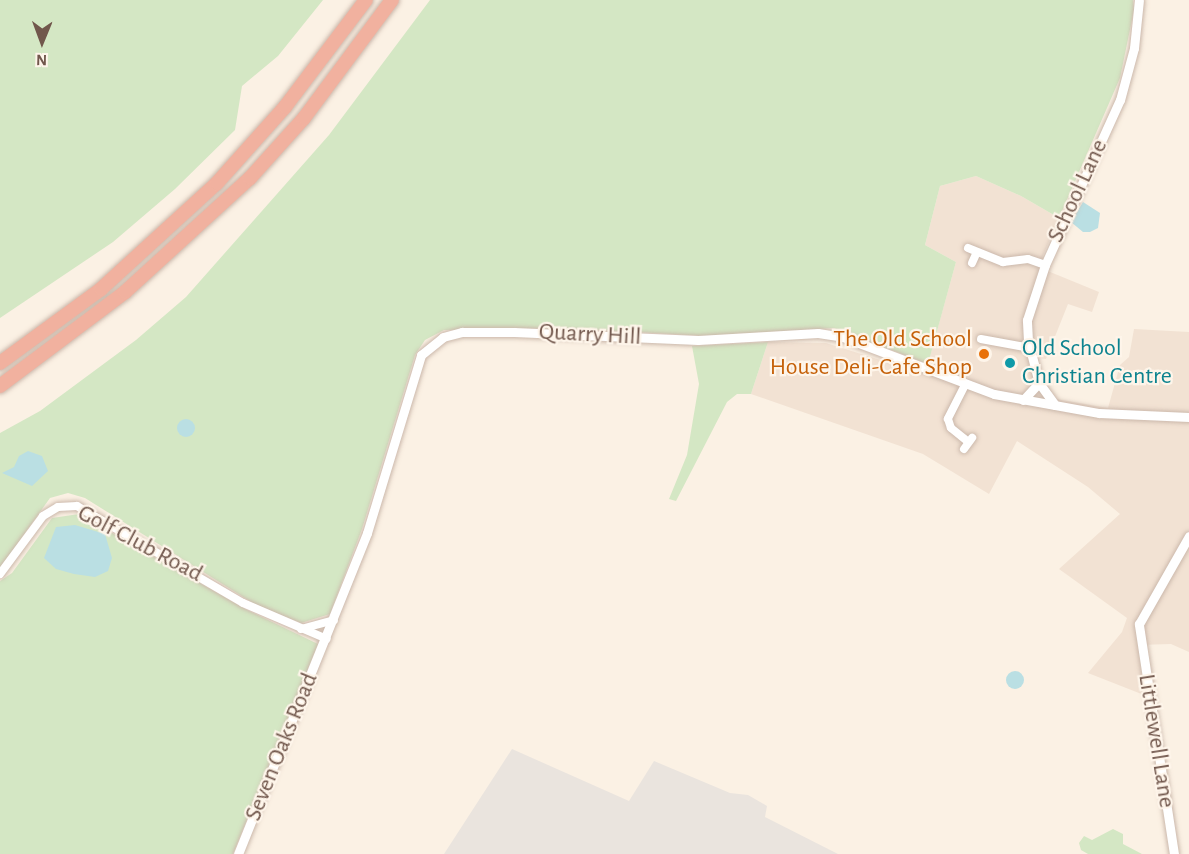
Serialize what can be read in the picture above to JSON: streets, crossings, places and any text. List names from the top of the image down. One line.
{"streets":{"street":["School Lane","Quarry Hill","Golf Club Road","Littlewell Lane","Seven Oaks Road"]},"crossings":[["School Lane","Quarry Hill"],["Quarry Hill","Golf Club Road"],["Quarry Hill","Seven Oaks Road"],["Golf Club Road","Seven Oaks Road"]],"places":["The Old School House Deli-Cafe Shop","Old School Christian Centre"],"north":"bottom"}
